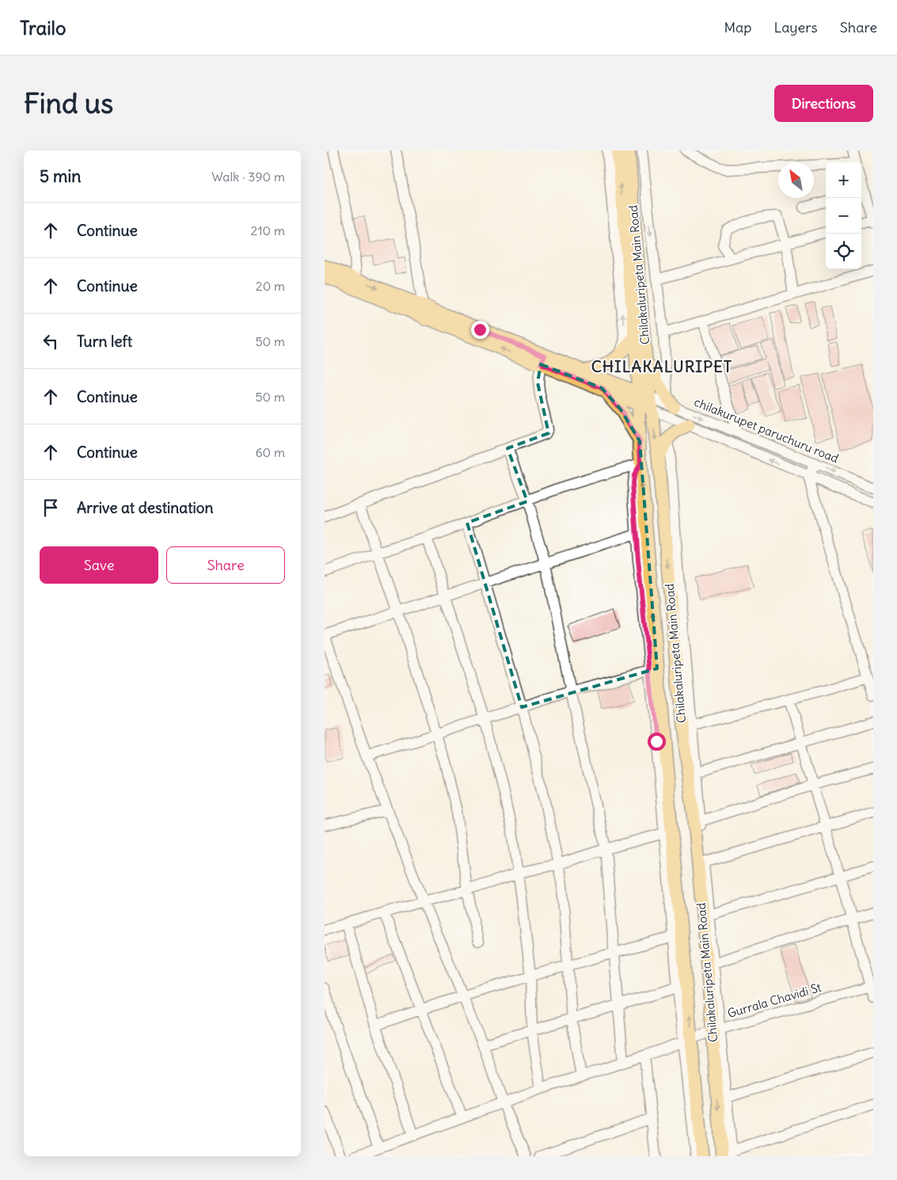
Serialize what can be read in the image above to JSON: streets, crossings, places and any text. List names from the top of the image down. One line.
{"streets":{"main road":["Chilakaluripeta Main Road"],"street":["chilakurupet paruchuru road","Gurrala Chavidi St"]},"crossings":[["Chilakaluripeta Main Road","chilakurupet paruchuru road"],["Chilakaluripeta Main Road","Gurrala Chavidi St"]],"districts":["CHILAKALURIPET"],"north":"top left","page":{"header":"Trailo","nav":["Map","Layers","Share"],"buttons":["Directions",["Save","Share"]],"title":"Find us","heading":["5 min","Walk · 390 m"],"map_buttons":["+","−"],"list":[["Continue","210 m"],["Continue","20 m"],["Turn left","50 m"],["Continue","50 m"],["Continue","60 m"],"Arrive at destination"]}}
